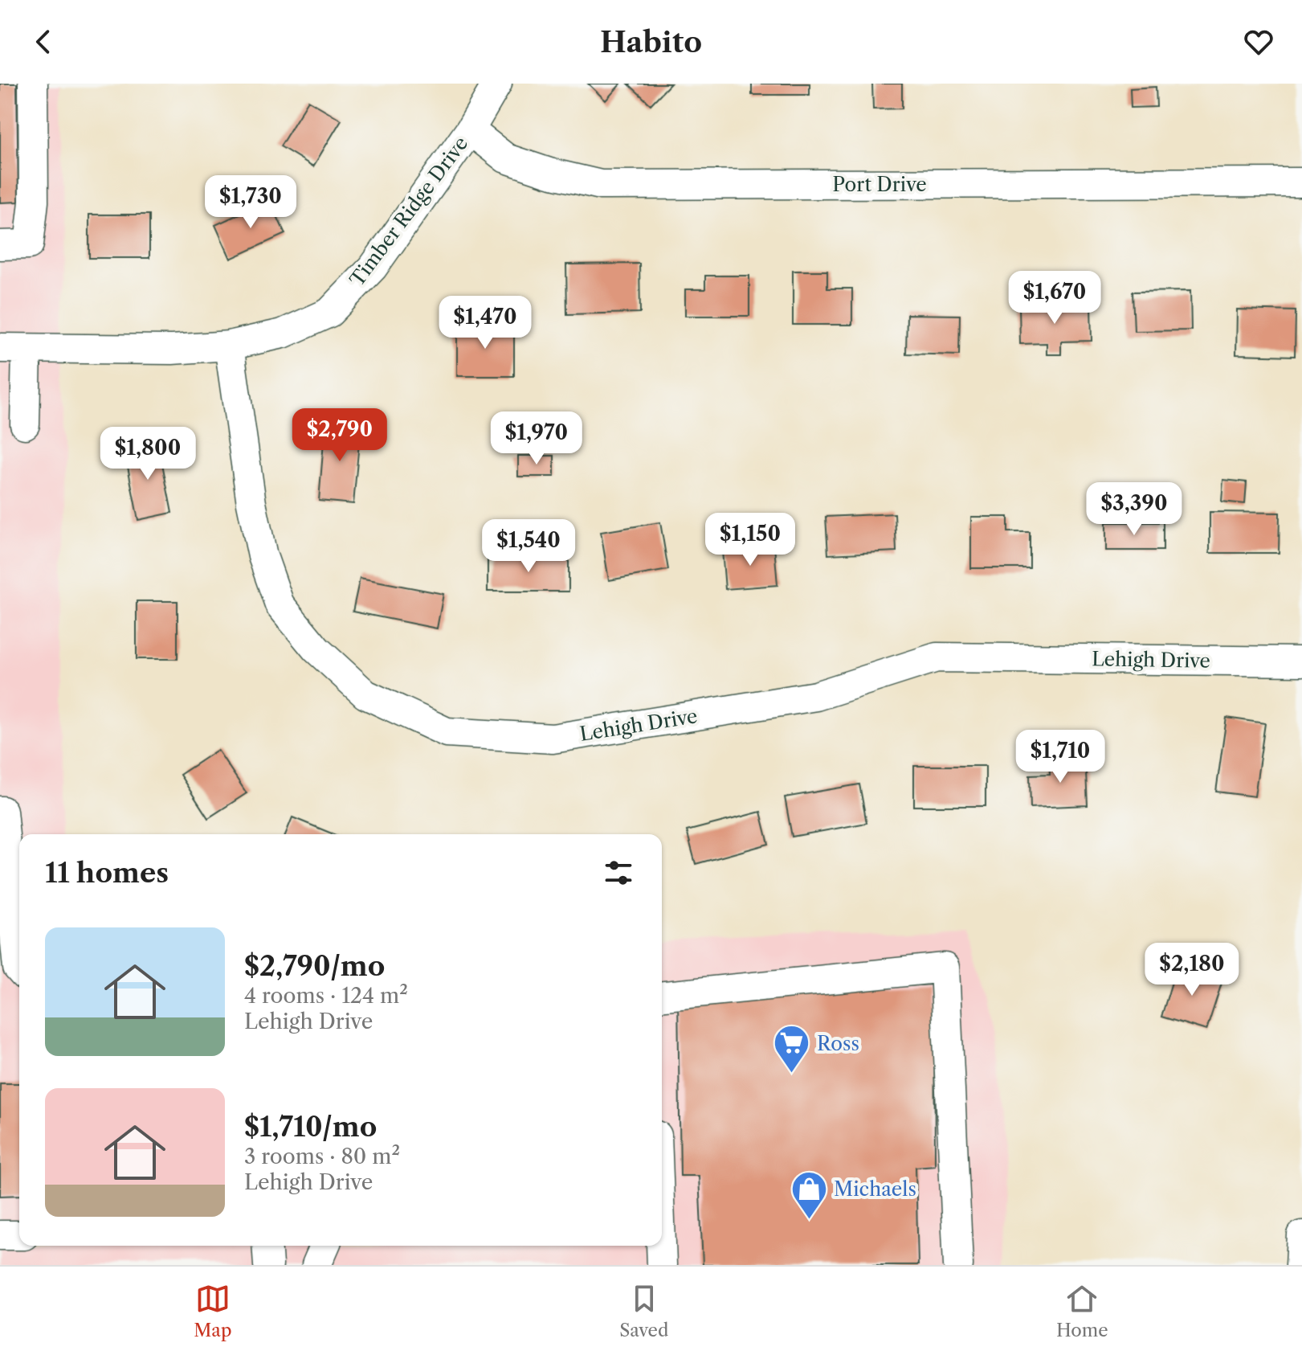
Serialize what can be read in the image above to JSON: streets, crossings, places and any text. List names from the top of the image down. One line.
{"streets":{"street":["Port Drive","Timber Ridge Drive","Lehigh Drive"]},"crossings":[["Port Drive","Timber Ridge Drive"],["Timber Ridge Drive","Lehigh Drive"]],"places":{"supermarket":["Ross"],"shop":["Michaels"]},"page":{"header":"Habito","price":["$1,730","$1,670","$1,470","$2,790","$1,970","$1,800","$3,390","$1,150","$1,540","$1,710","$2,180"],"heading":"11 homes","list":[{"name":"$2,790/mo","note":"4 rooms · 124 m² · Lehigh Drive"},{"name":"$1,710/mo","note":"3 rooms · 80 m² · Lehigh Drive"}],"tabs":["Map","Saved","Home"]}}
